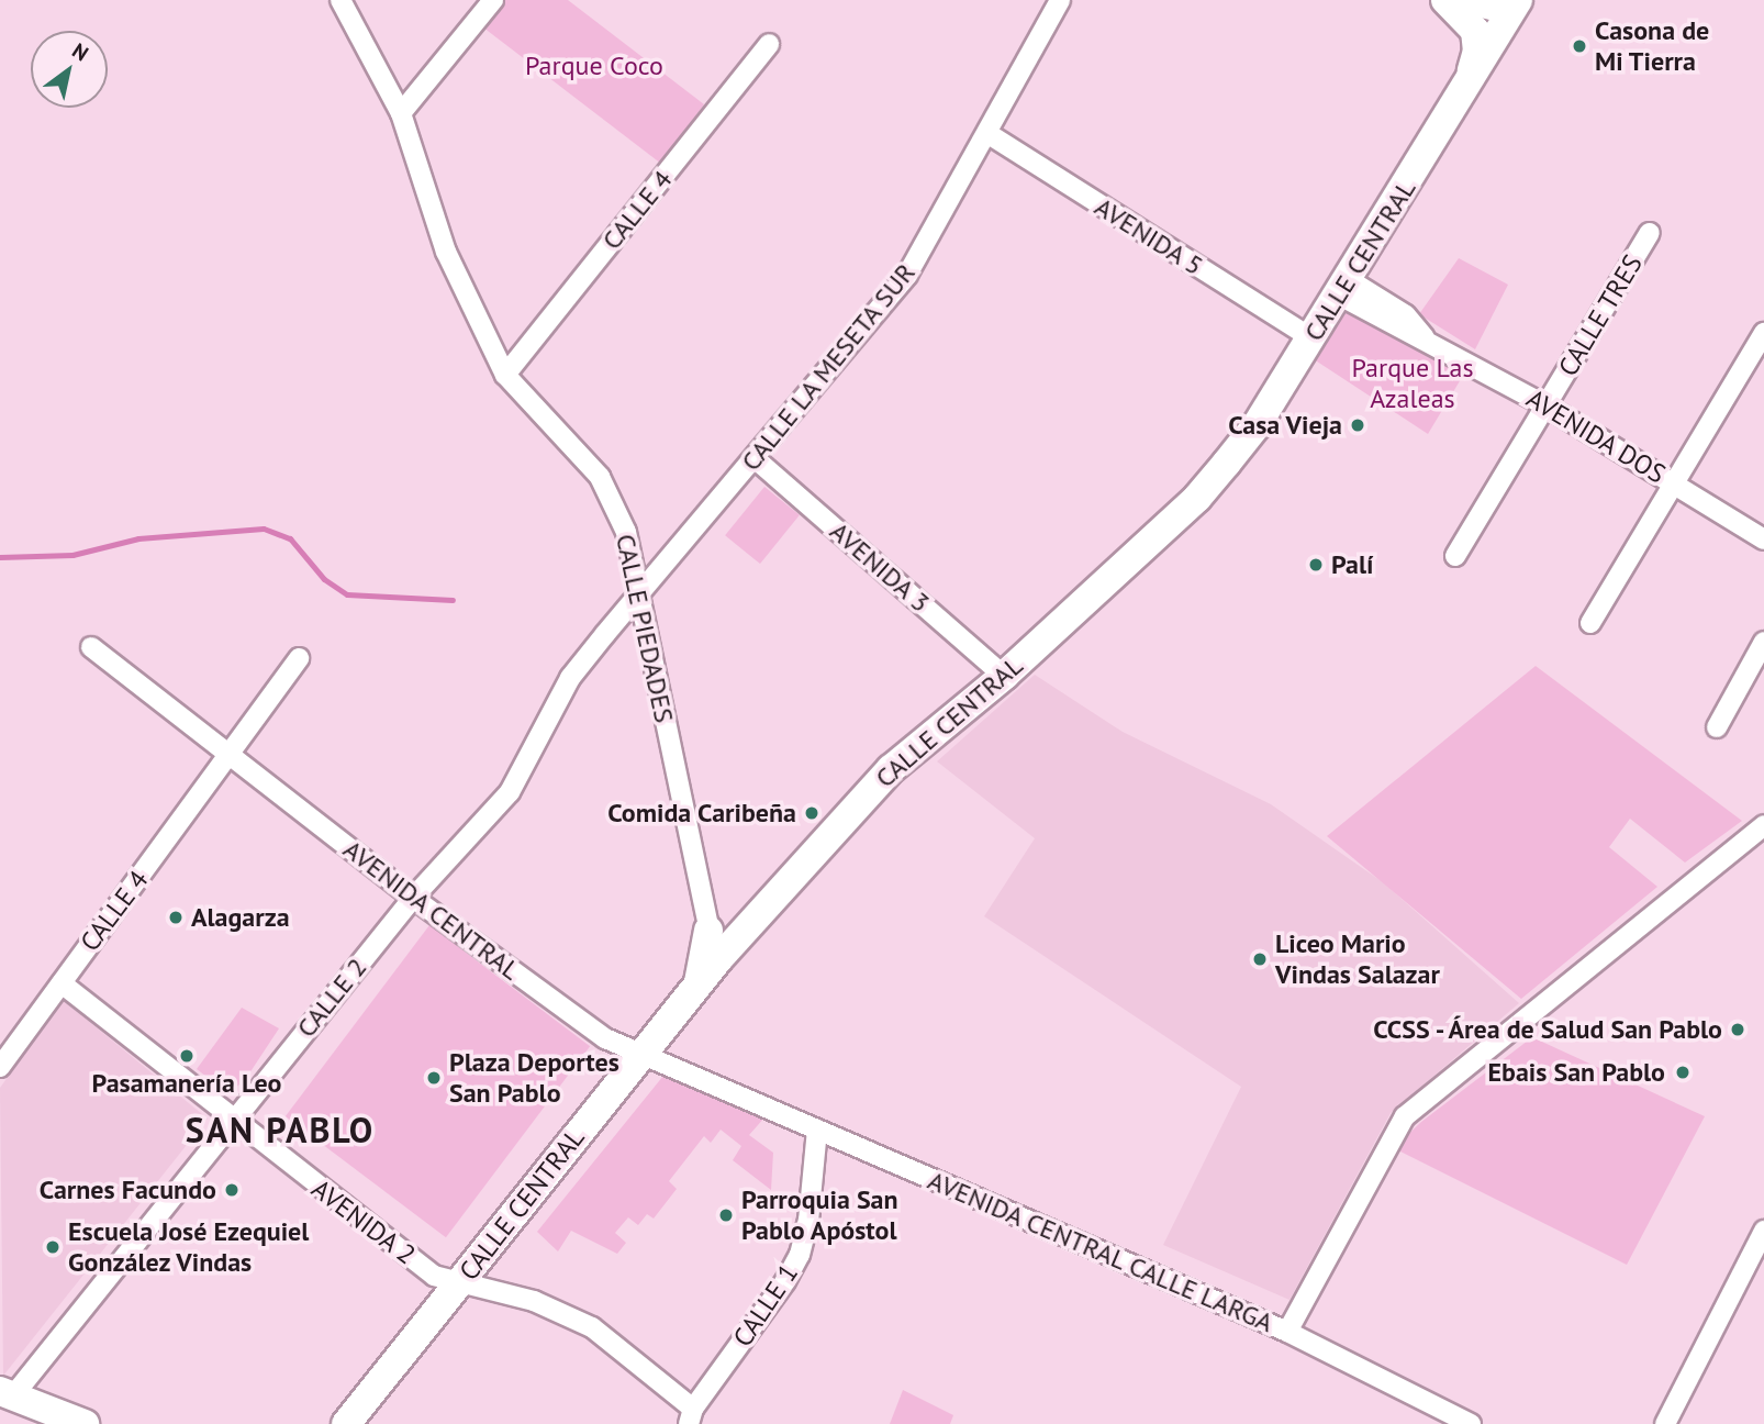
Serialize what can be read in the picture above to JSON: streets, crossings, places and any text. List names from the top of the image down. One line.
{"streets":{"main road":["CALLE CENTRAL"],"street":["CALLE 4","AVENIDA 5","CALLE TRES","CALLE LA MESETA SUR","AVENIDA DOS","AVENIDA 3","CALLE PIEDADES","AVENIDA CENTRAL","CALLE 2","AVENIDA 2","AVENIDA CENTRAL CALLE LARGA","CALLE 1"]},"crossings":[["CALLE 4","CALLE PIEDADES"],["CALLE 4","AVENIDA CENTRAL"],["CALLE 4","AVENIDA 2"],["AVENIDA 5","CALLE CENTRAL"],["AVENIDA 5","CALLE LA MESETA SUR"],["CALLE CENTRAL","AVENIDA DOS"],["CALLE CENTRAL","AVENIDA 3"],["CALLE CENTRAL","CALLE PIEDADES"],["CALLE CENTRAL","AVENIDA CENTRAL"],["CALLE CENTRAL","AVENIDA 2"],["CALLE CENTRAL","AVENIDA CENTRAL CALLE LARGA"],["CALLE TRES","AVENIDA DOS"],["CALLE LA MESETA SUR","AVENIDA 3"],["CALLE LA MESETA SUR","CALLE PIEDADES"],["CALLE LA MESETA SUR","CALLE 2"],["CALLE PIEDADES","CALLE 2"],["AVENIDA CENTRAL","CALLE 2"],["AVENIDA CENTRAL","AVENIDA CENTRAL CALLE LARGA"],["CALLE 2","AVENIDA 2"],["AVENIDA 2","CALLE 1"],["AVENIDA CENTRAL CALLE LARGA","CALLE 1"]],"districts":["SAN PABLO"],"parks":["Parque Coco","Parque Las Azaleas"],"places":["Casona de Mi Tierra","Casa Vieja","Palí","Comida Caribeña","Alagarza","Liceo Mario Vindas Salazar","CCSS - Área de Salud San Pablo","Pasamanería Leo","Ebais San Pablo","Plaza Deportes San Pablo","Carnes Facundo","Parroquia San Pablo Apóstol","Escuela José Ezequiel González Vindas"],"north":"top right"}
